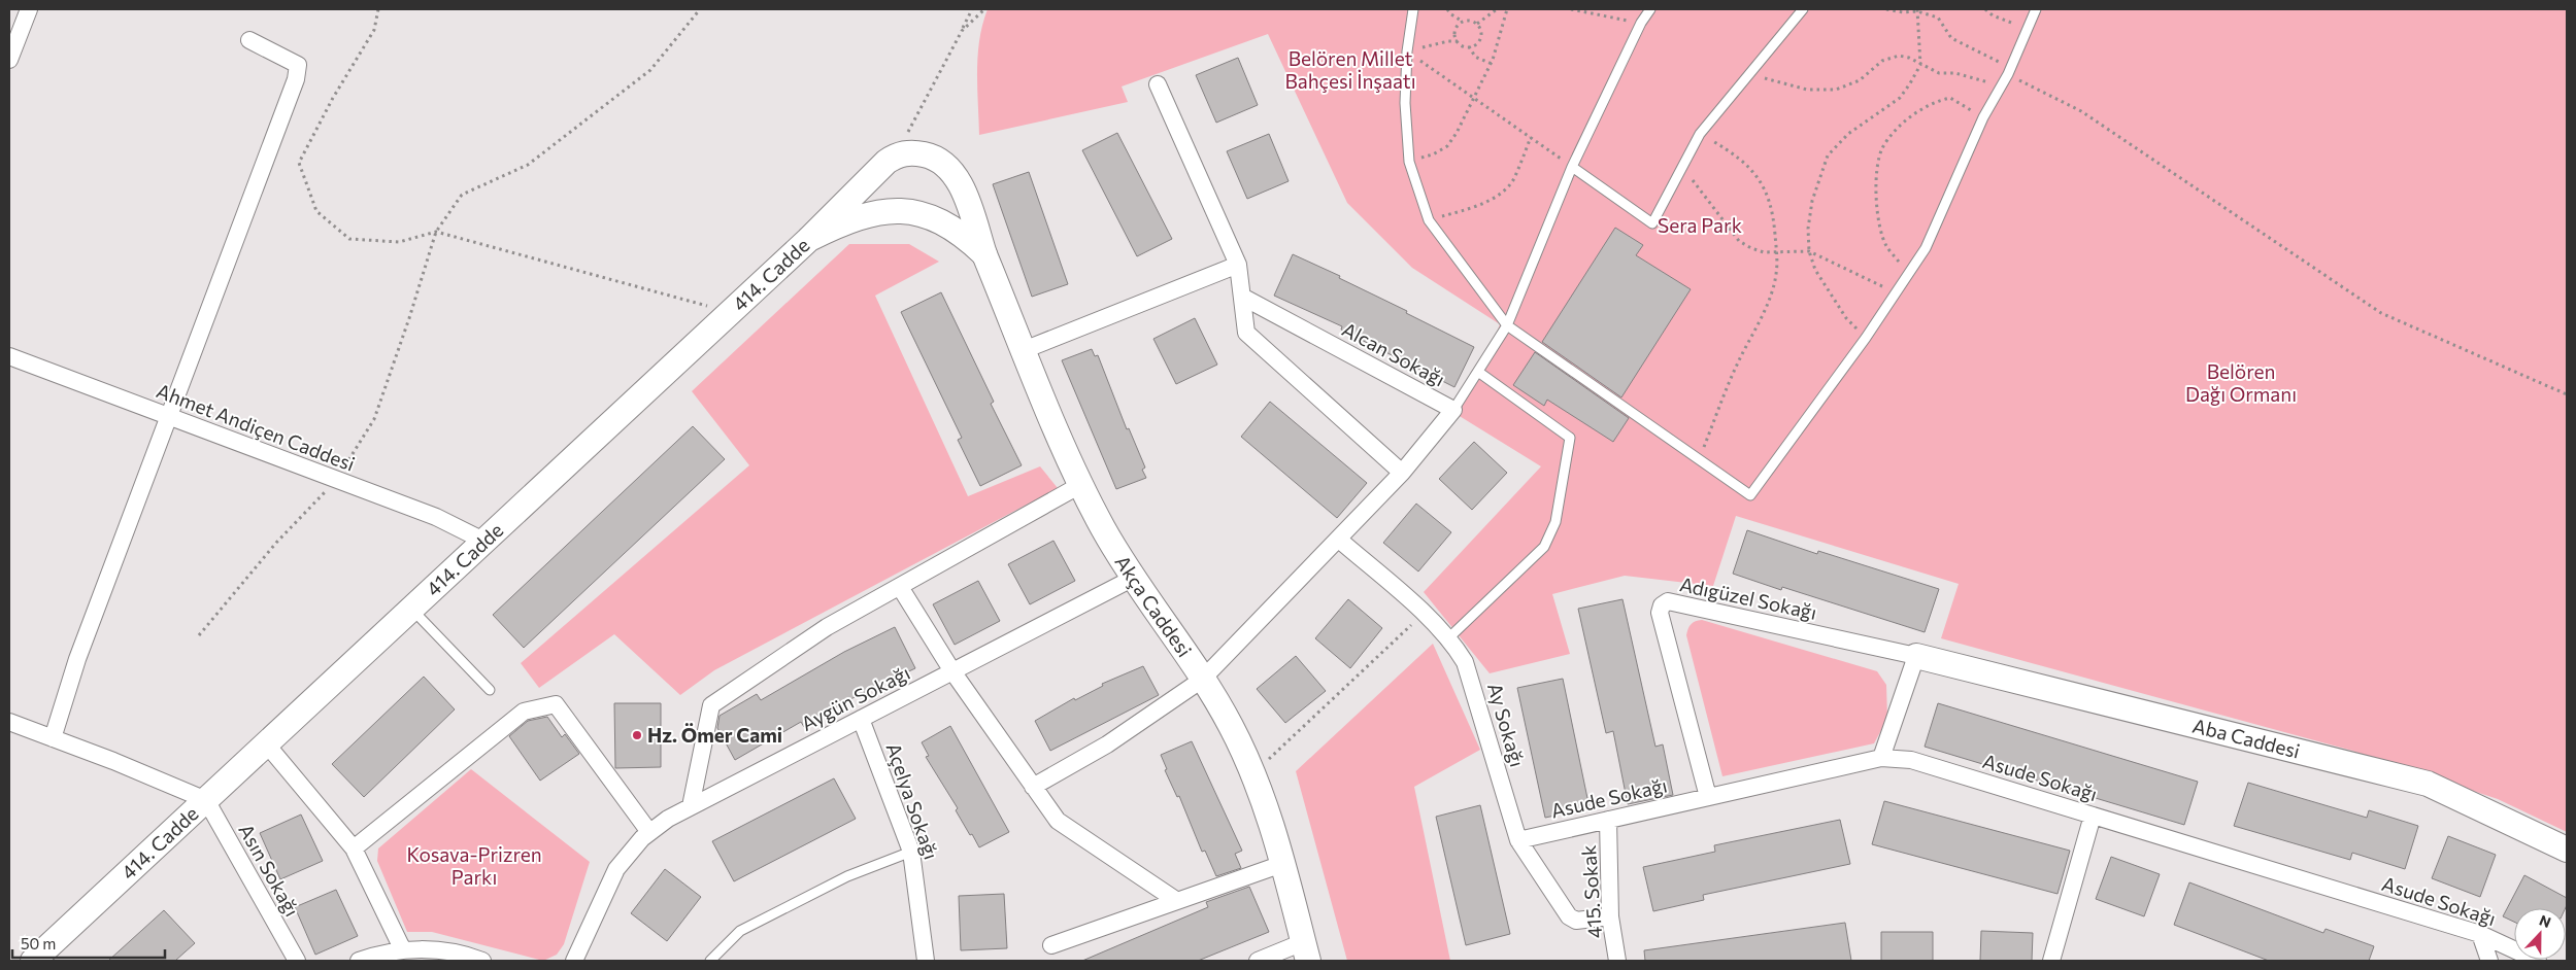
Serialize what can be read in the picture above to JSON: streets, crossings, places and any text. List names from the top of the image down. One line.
{"streets":{"main road":["414. Cadde","Akça Caddesi","Aba Caddesi"],"street":["Alcan Sokağı","Ahmet Andiçen Caddesi","Adıgüzel Sokağı","Aygün Sokağı","Ay Sokağı","Asude Sokağı","Açelya Sokağı","Asın Sokağı","415. Sokak"]},"crossings":[["414. Cadde","Ahmet Andiçen Caddesi"],["414. Cadde","Akça Caddesi"],["414. Cadde","Asın Sokağı"],["Alcan Sokağı","Akça Caddesi"],["Alcan Sokağı","Ay Sokağı"],["Adıgüzel Sokağı","Aba Caddesi"],["Adıgüzel Sokağı","Asude Sokağı"],["Akça Caddesi","Aygün Sokağı"],["Aygün Sokağı","Açelya Sokağı"],["Ay Sokağı","Asude Sokağı"],["Ay Sokağı","415. Sokak"],["Asude Sokağı","415. Sokak"]],"parks":["Belören Millet Bahçesi İnşaatı","Sera Park","Belören Dağı Ormanı","Kosava-Prizren Parkı"],"places":["Hz. Ömer Cami"],"scale_bar":"50 m","north":"top"}
